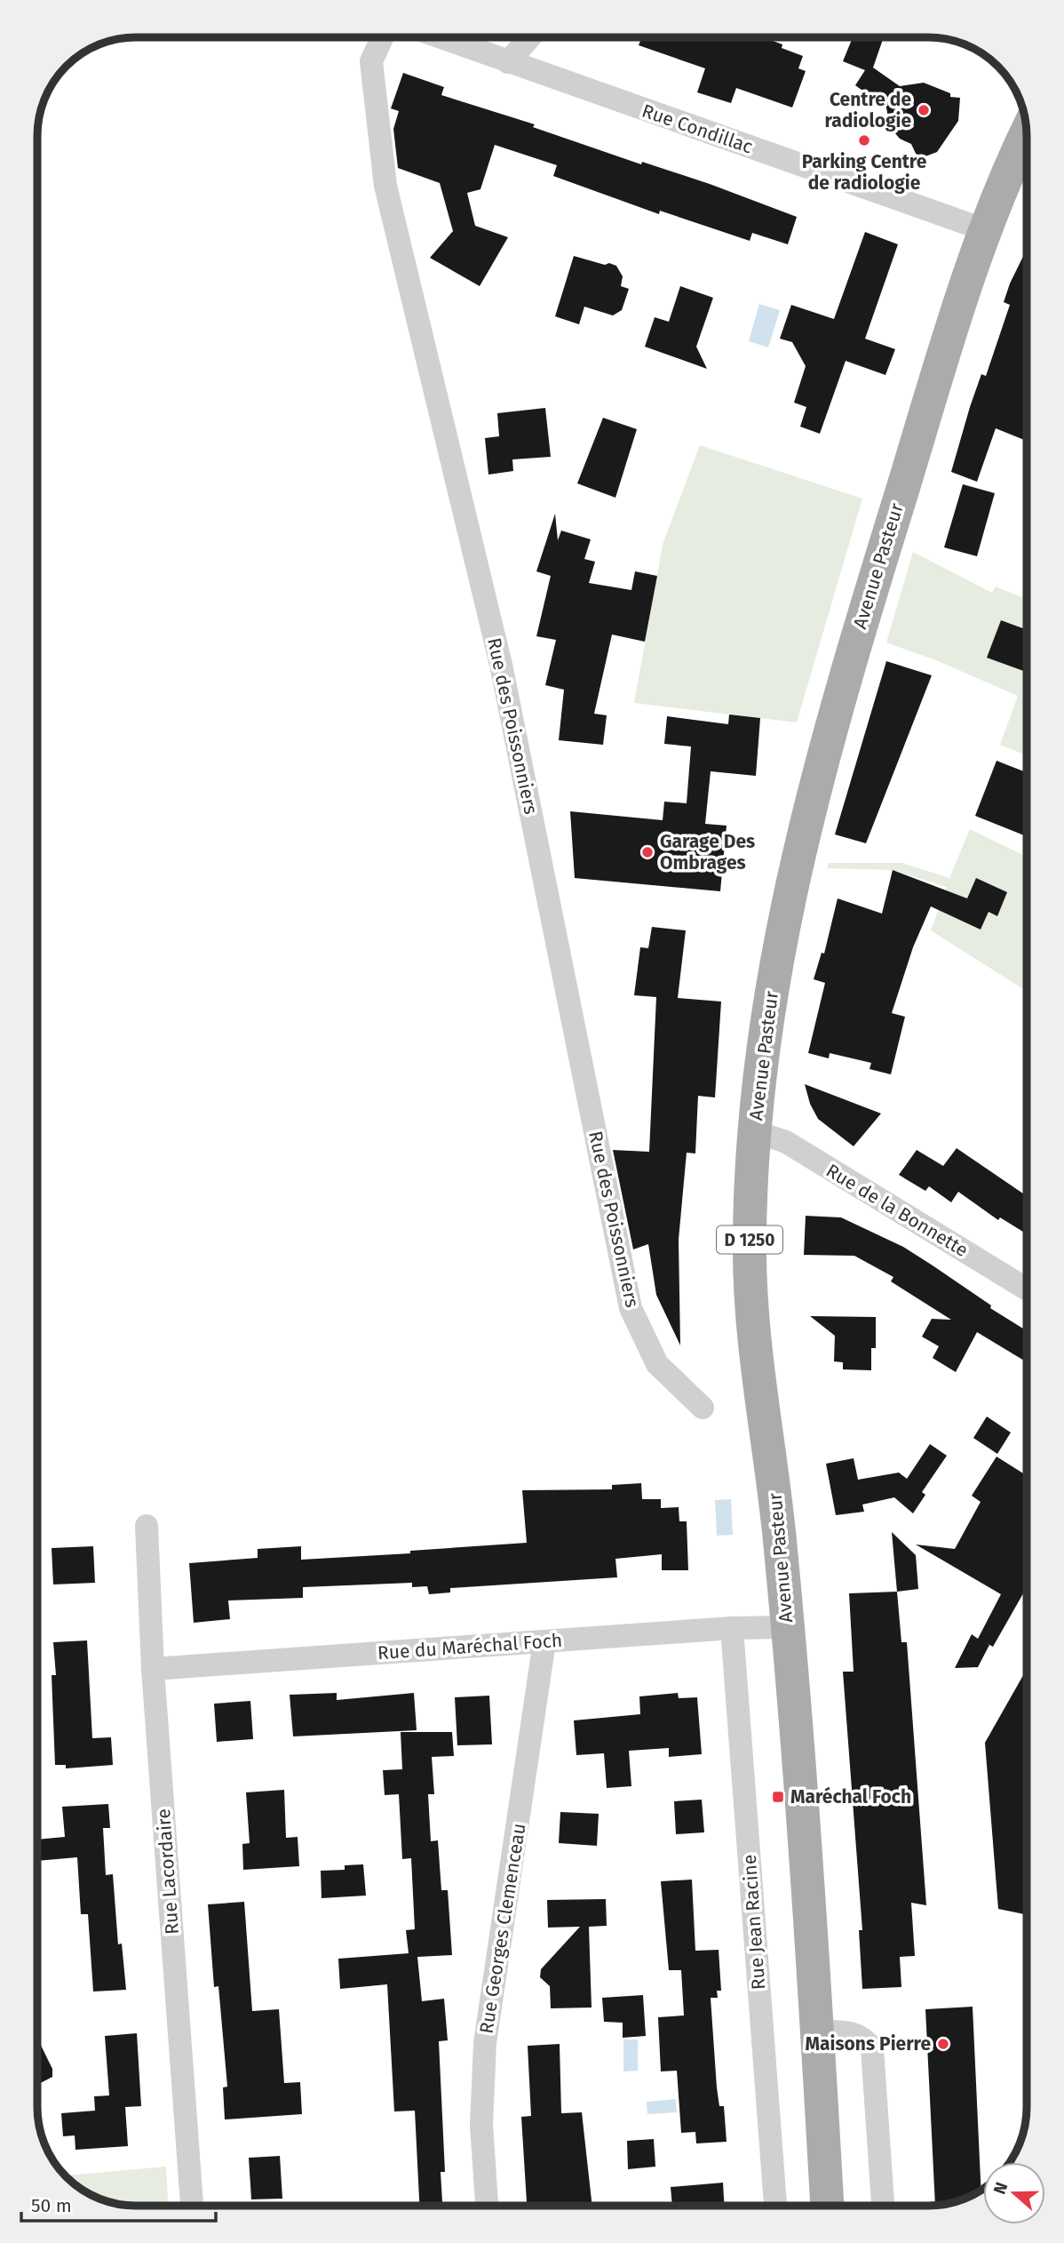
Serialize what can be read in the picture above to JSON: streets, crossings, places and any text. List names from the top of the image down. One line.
{"streets":{"main road":["Avenue Pasteur","D 1250"],"street":["Rue Condillac","Rue des Poissonniers","Rue de la Bonnette","Rue du Maréchal Foch","Rue Lacordaire","Rue Jean Racine","Rue Georges Clemenceau"]},"crossings":[["Rue Condillac","Avenue Pasteur"],["Avenue Pasteur","Rue de la Bonnette"],["Avenue Pasteur","Rue du Maréchal Foch"],["Rue du Maréchal Foch","Rue Lacordaire"],["Rue du Maréchal Foch","Rue Jean Racine"],["Rue du Maréchal Foch","Rue Georges Clemenceau"]],"places":{"other":["Centre de radiologie","Parking Centre de radiologie","Garage Des Ombrages","Maisons Pierre"],"transit":["Maréchal Foch"]},"scale_bar":"50 m","north":"left"}
